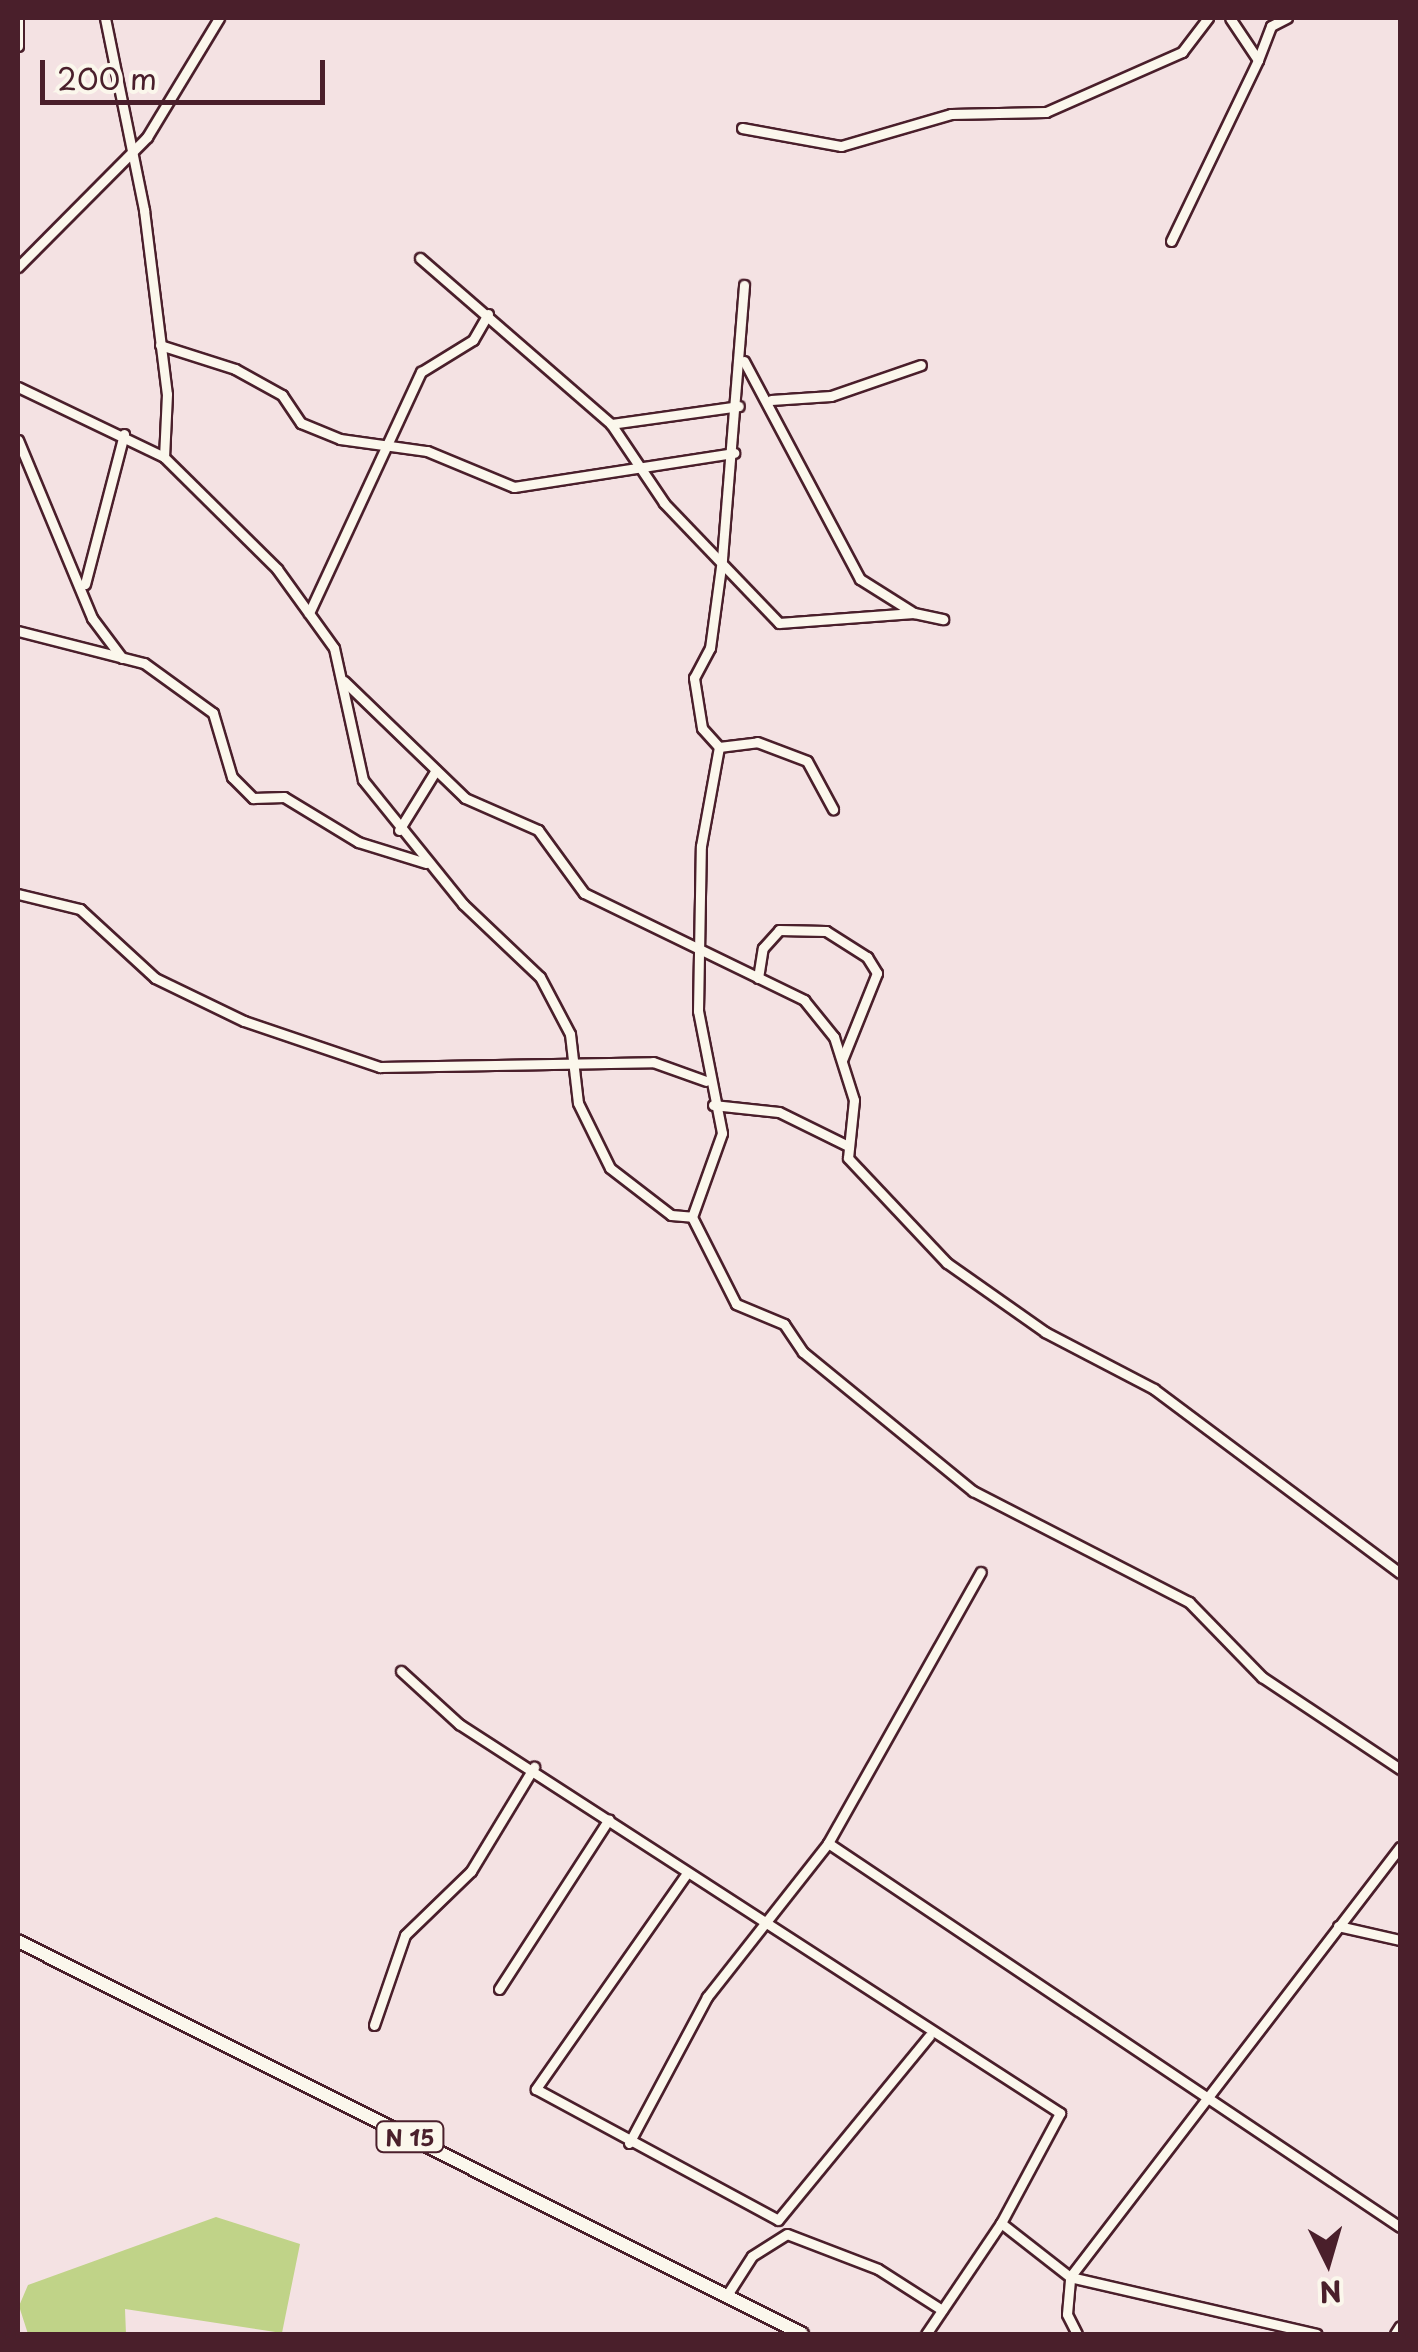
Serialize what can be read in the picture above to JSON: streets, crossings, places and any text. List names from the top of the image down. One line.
{"streets":{"main road":["N 15"]},"scale_bar":"200 m","north":"bottom"}
